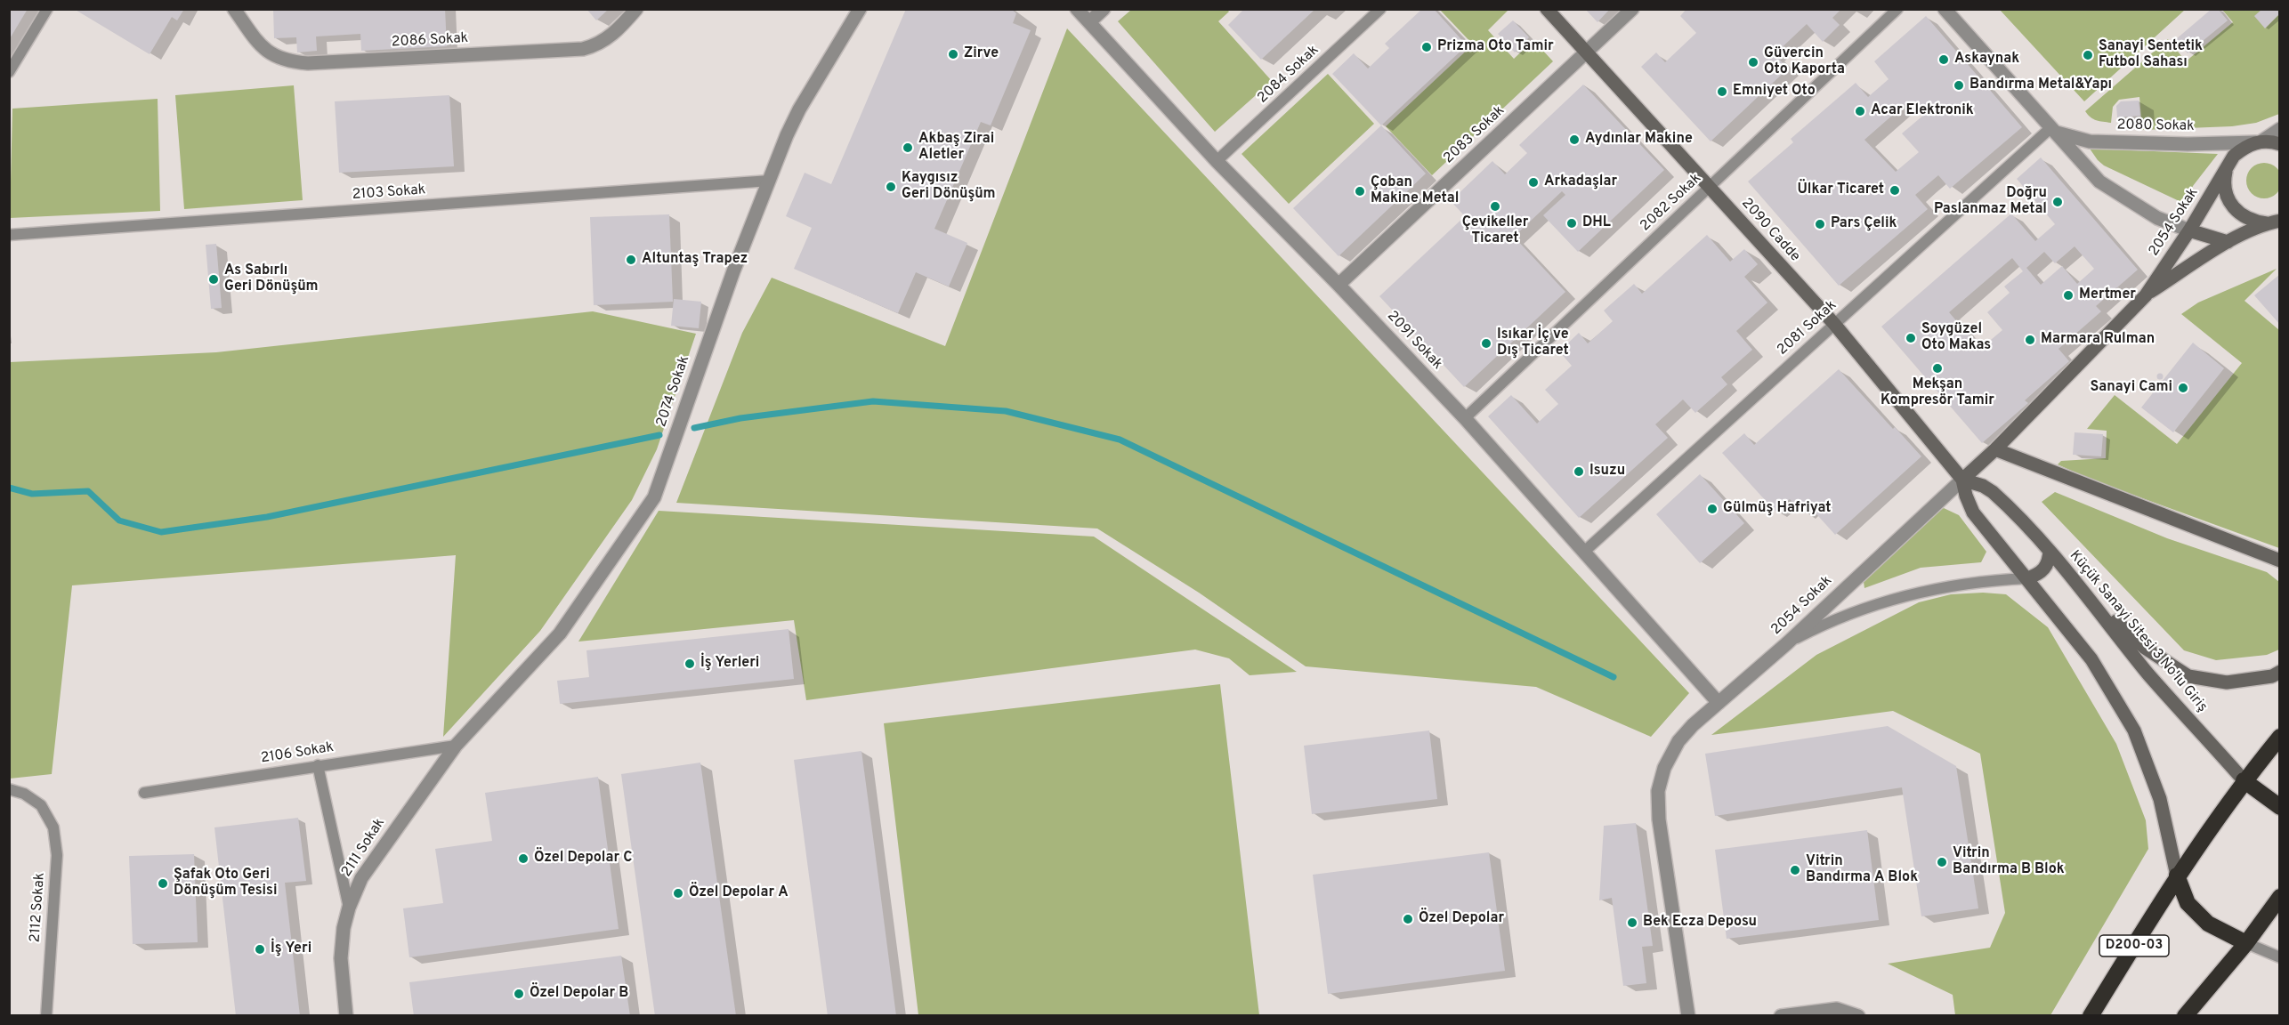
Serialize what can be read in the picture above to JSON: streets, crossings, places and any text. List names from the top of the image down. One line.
{"streets":{"highway":["D200-03"],"street":["2086 Sokak","2080 Sokak","2083 Sokak","2054 Sokak","2090 Cadde","2091 Sokak","2074 Sokak","Küçük Sanayi Sitesi 3 No'lu Giriş","2111 Sokak"],"lane":["2084 Sokak","2103 Sokak","2082 Sokak","2081 Sokak","2106 Sokak","2112 Sokak"]},"crossings":[["2084 Sokak","2091 Sokak"],["2080 Sokak","2054 Sokak"],["2080 Sokak","2081 Sokak"],["2083 Sokak","2090 Cadde"],["2083 Sokak","2091 Sokak"],["2103 Sokak","2074 Sokak"],["2082 Sokak","2090 Cadde"],["2082 Sokak","2091 Sokak"],["2054 Sokak","2090 Cadde"],["2054 Sokak","2091 Sokak"],["2090 Cadde","2081 Sokak"],["2081 Sokak","2091 Sokak"],["2074 Sokak","2106 Sokak"],["2074 Sokak","2111 Sokak"],["Küçük Sanayi Sitesi 3 No'lu Giriş","D200-03"],["2106 Sokak","2111 Sokak"]],"places":["Prizma Oto Tamir","Zirve","Sanayi Sentetik Futbol Sahası","Askaynak","Güvercin Oto Kaporta","Bandırma Metal&Yapı","Emniyet Oto","Acar Elektronik","Aydınlar Makine","Akbaş Zirai Aletler","Arkadaşlar","Kaygısız Geri Dönüşüm","Ülkar Ticaret","Çoban Makine Metal","Doğru Paslanmaz Metal","Çevikeller Ticaret","DHL","Pars Çelik","Altuntaş Trapez","As Sabırlı Geri Dönüşüm","Mertmer","Soygüzel Oto Makas","Marmara Rulman","Isıkar İç ve Dış Ticaret","Mekşan Kompresör Tamir","Sanayi Cami","Isuzu","Gülmüş Hafriyat","İş Yerleri","Özel Depolar C","Vitrin Bandırma B Blok","Vitrin Bandırma A Blok","Şafak Oto Geri Dönüşüm Tesisi","Özel Depolar A","Özel Depolar","Bek Ecza Deposu","İş Yeri","Özel Depolar B"]}
